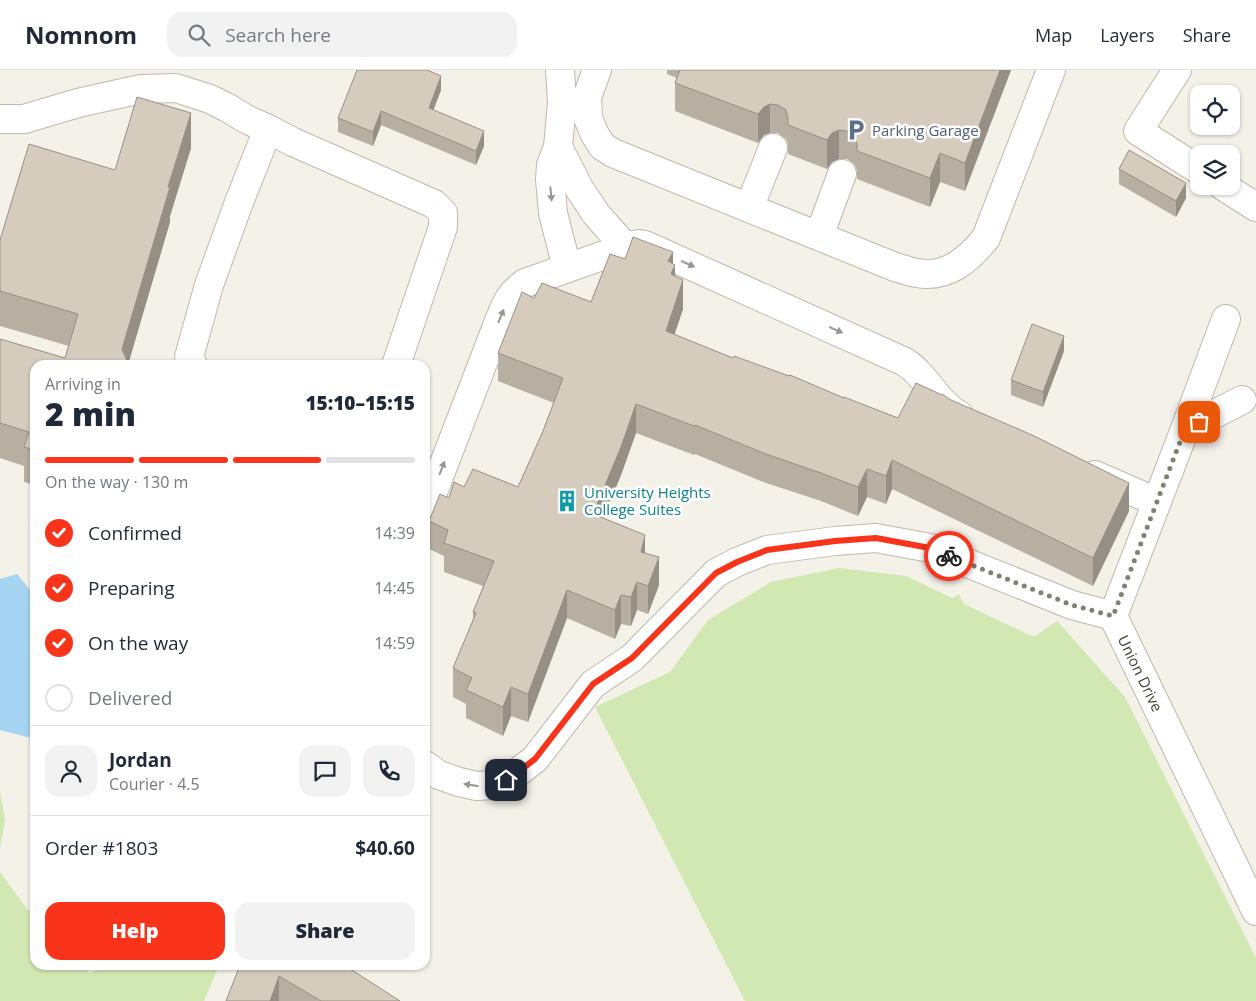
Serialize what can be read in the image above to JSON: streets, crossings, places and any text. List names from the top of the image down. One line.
{"streets":{"lane":["Union Drive"]},"places":{"parking":["Parking Garage"],"building":["University Heights College Suites"]},"page":{"header":"Nomnom","search":"Search here","nav":["Map","Layers","Share"],"heading":["2 min","Arriving in","15:10–15:15"],"panel":["Jordan","Courier · 4.5","Order #1803","$40.60"],"bar":"On the way · 130 m","list":[["Confirmed","14:39"],["Preparing","14:45"],["On the way","14:59"],"Delivered"],"buttons":["Help","Share"]}}
